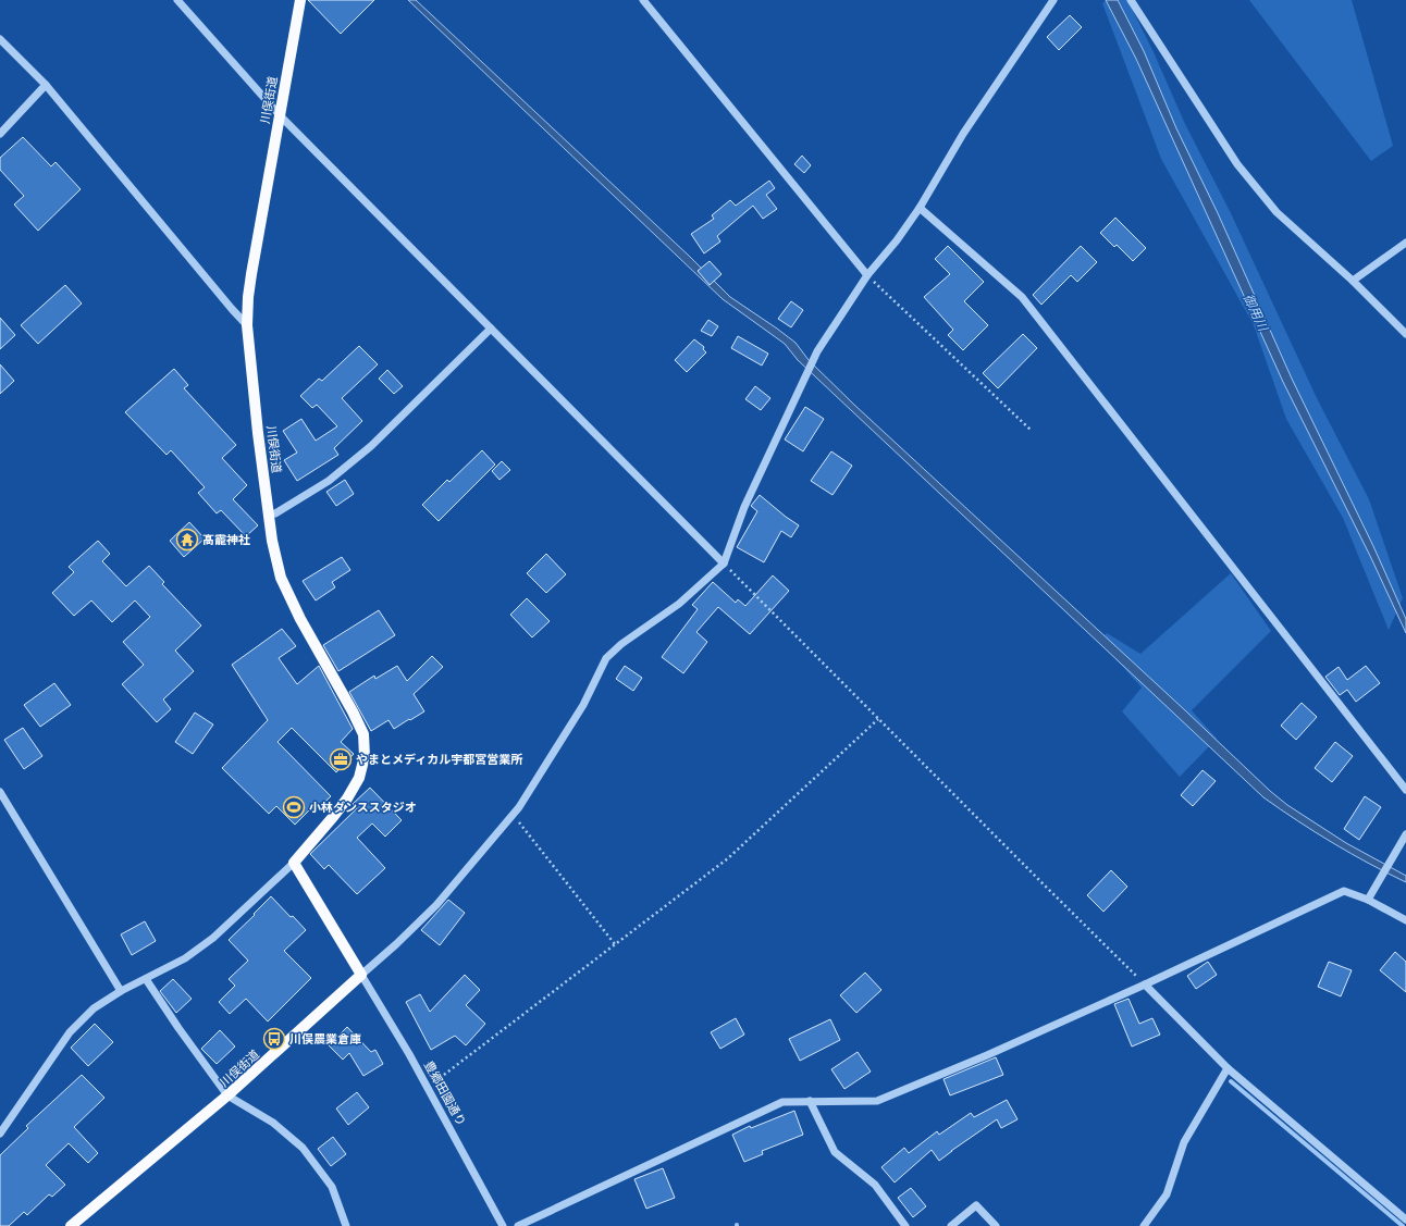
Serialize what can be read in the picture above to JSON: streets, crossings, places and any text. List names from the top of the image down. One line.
{"streets":{"main road":["川俣街道"],"street":["豊郷田園通り"]},"crossings":[["川俣街道","豊郷田園通り"]],"water":["御用川"],"places":{"temple":["髙靇神社"],"office":["やまとメディカル宇都宮営業所"],"sports":["小林ダンススタジオ"],"bus stop":["川俣農業倉庫"]}}
